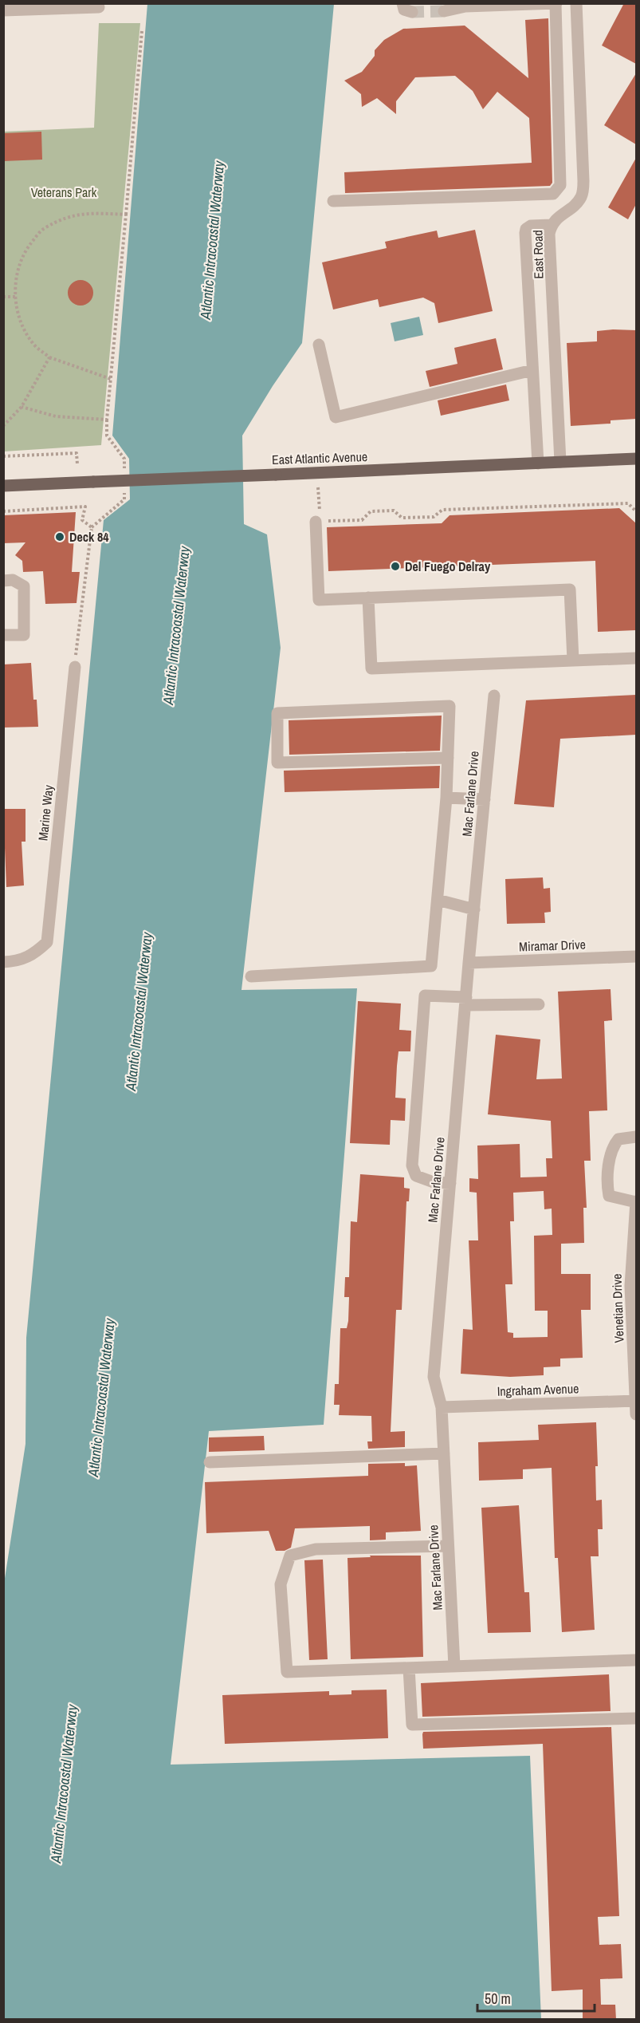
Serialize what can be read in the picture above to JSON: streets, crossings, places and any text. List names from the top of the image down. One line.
{"streets":{"main road":["East Atlantic Avenue"],"street":["East Road","Mac Farlane Drive","Marine Way","Miramar Drive","Venetian Drive","Ingraham Avenue"]},"crossings":[["East Road","East Atlantic Avenue"],["Mac Farlane Drive","Miramar Drive"],["Mac Farlane Drive","Ingraham Avenue"],["Venetian Drive","Ingraham Avenue"]],"water":["Atlantic Intracoastal Waterway"],"parks":["Veterans Park"],"places":["Deck 84","Del Fuego Delray"],"scale_bar":"50 m"}
